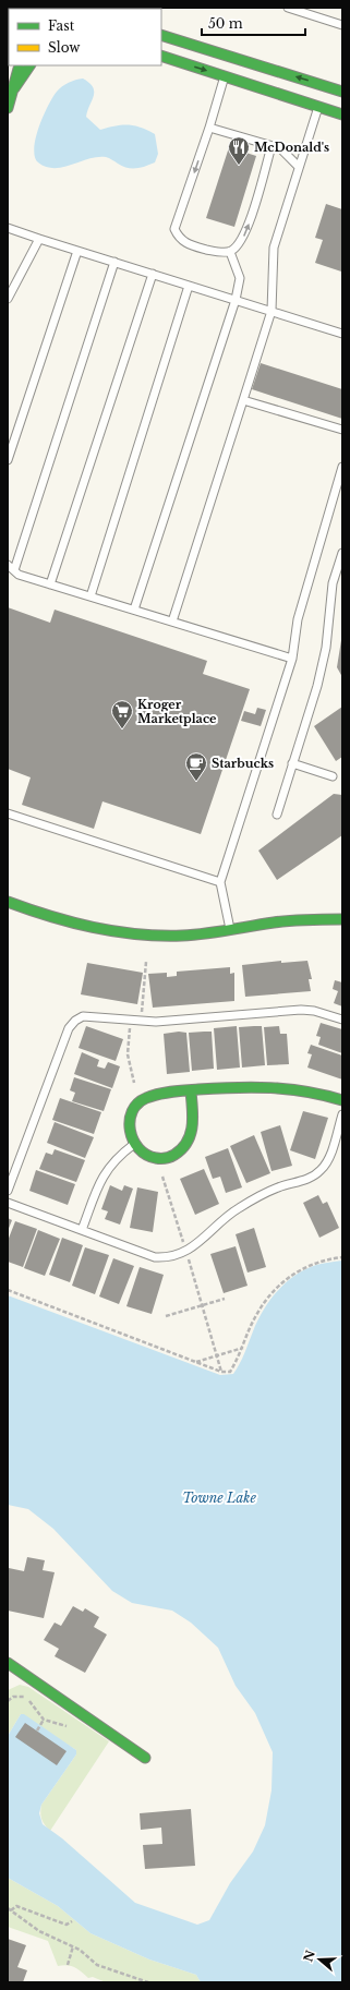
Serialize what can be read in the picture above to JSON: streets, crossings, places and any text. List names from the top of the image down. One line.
{"water":["Towne Lake"],"places":{"restaurant":["McDonald's"],"supermarket":["Kroger Marketplace"],"cafe":["Starbucks"]},"legend":["Fast","Slow"],"scale_bar":"50 m","north":"left"}
